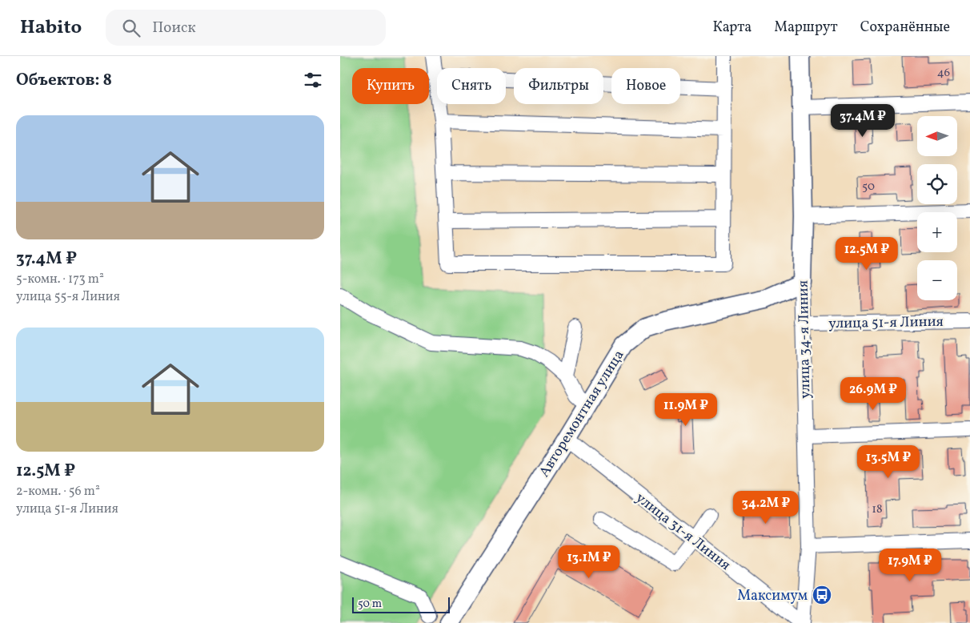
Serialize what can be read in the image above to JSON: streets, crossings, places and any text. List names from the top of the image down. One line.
{"streets":{"main road":["улица 34-я Линия","Авторемонтная улица"],"street":["улица 51-я Линия","улица 31-я Линия"]},"crossings":[["улица 51-я Линия","улица 34-я Линия"],["улица 34-я Линия","Авторемонтная улица"],["улица 34-я Линия","улица 31-я Линия"],["Авторемонтная улица","улица 31-я Линия"]],"places":{"bus stop":["Максимум"]},"house_numbers":["46","50","18"],"scale_bar":"50 m","north":"left","page":{"header":"Habito","search":"Поиск","nav":["Карта","Маршрут","Сохранённые"],"heading":"Объектов: 8","chip":["Купить","Снять","Фильтры","Новое"],"list":[{"name":"37.4M ₽","note":"5-комн. · 173 m² · улица 55-я Линия"},{"name":"12.5M ₽","note":"2-комн. · 56 m² · улица 51-я Линия"}],"price":["37.4M ₽","12.5M ₽","26.9M ₽","11.9M ₽","13.5M ₽","34.2M ₽","13.1M ₽","17.9M ₽"],"map_buttons":["+","−"],"scale":"50 m"}}
